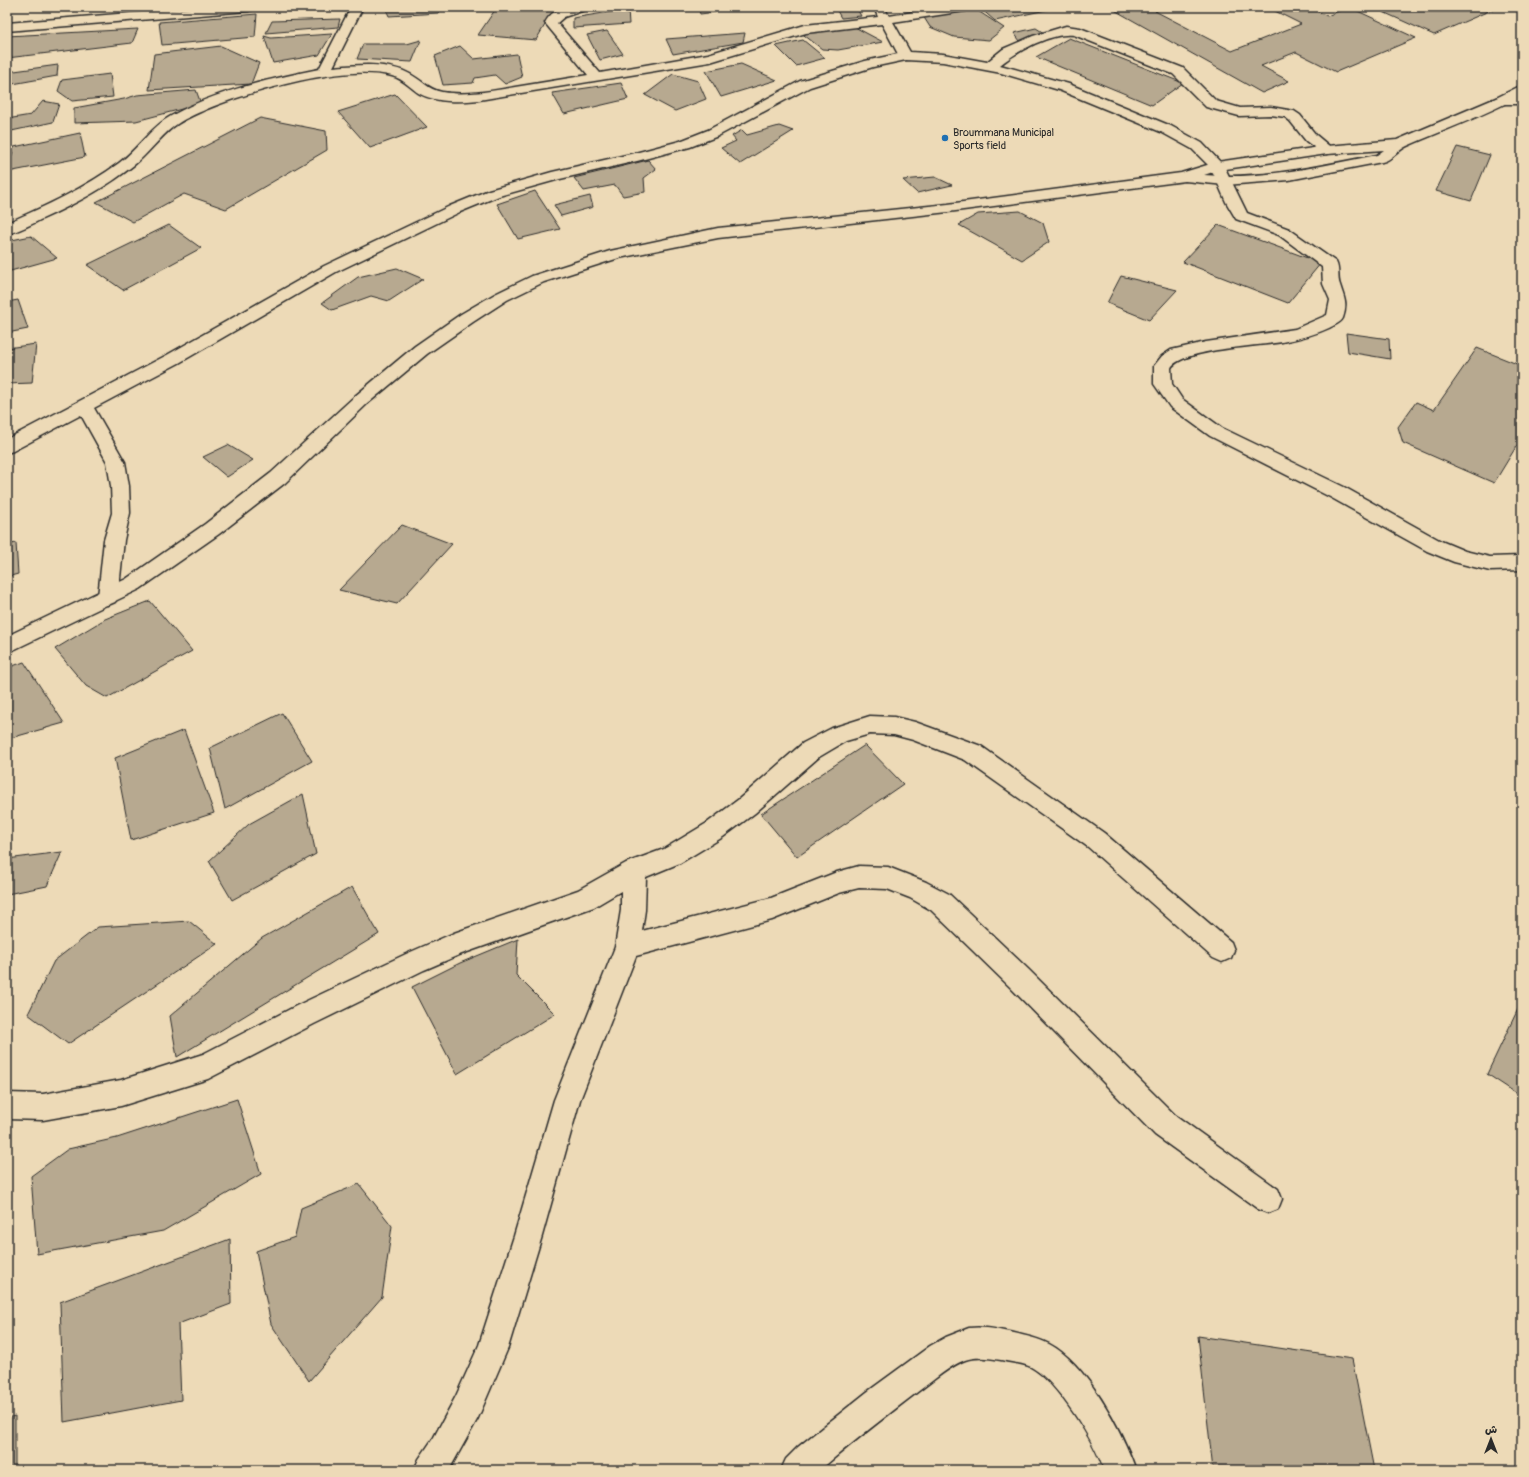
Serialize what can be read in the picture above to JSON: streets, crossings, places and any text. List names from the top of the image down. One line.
{"places":["Broummana Municipal Sports field"],"north":"top"}
